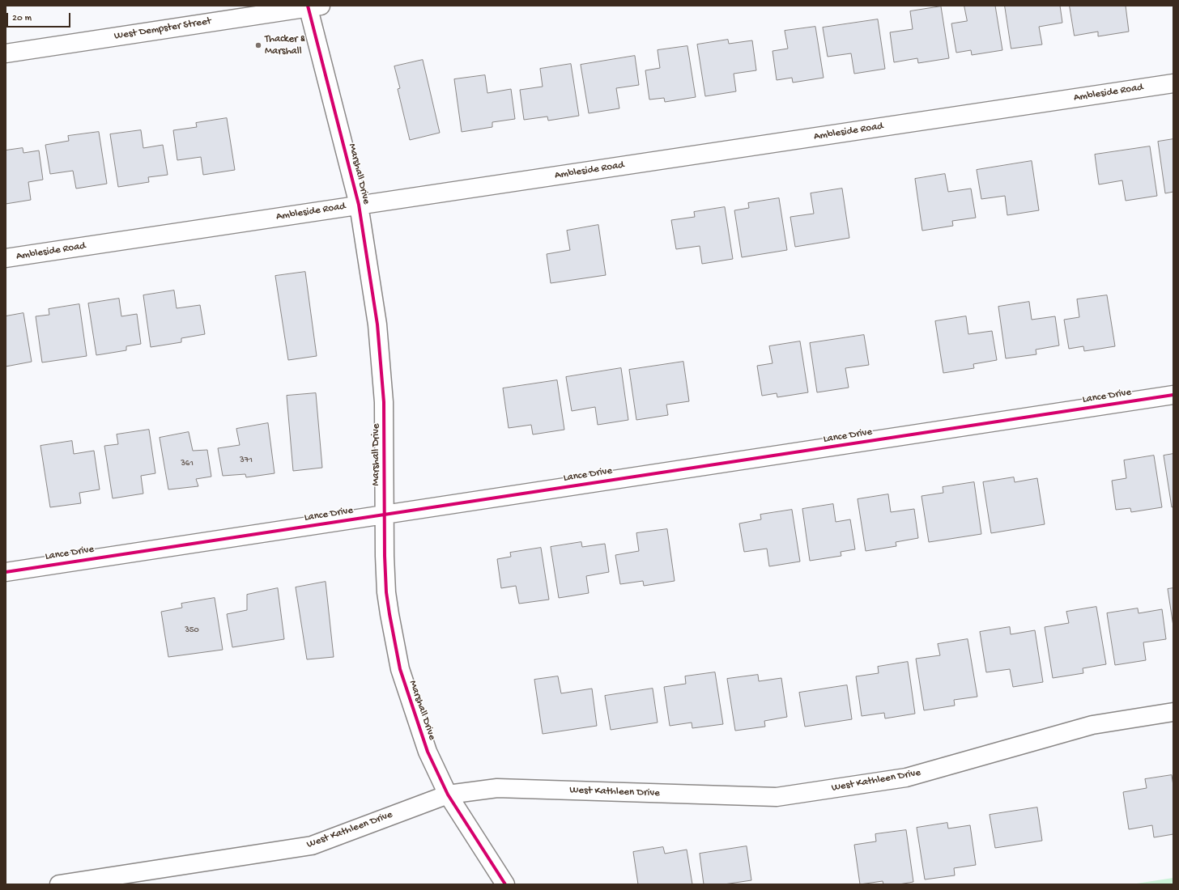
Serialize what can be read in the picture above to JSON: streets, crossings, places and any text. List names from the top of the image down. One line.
{"streets":{"street":["West Dempster Street","Ambleside Road","Marshall Drive","Lance Drive","West Kathleen Drive"]},"crossings":[["West Dempster Street","Marshall Drive"],["Ambleside Road","Marshall Drive"],["Marshall Drive","Lance Drive"],["Marshall Drive","West Kathleen Drive"]],"places":["Thacker & Marshall"],"house_numbers":["371","361","350"],"scale_bar":"20 m"}
